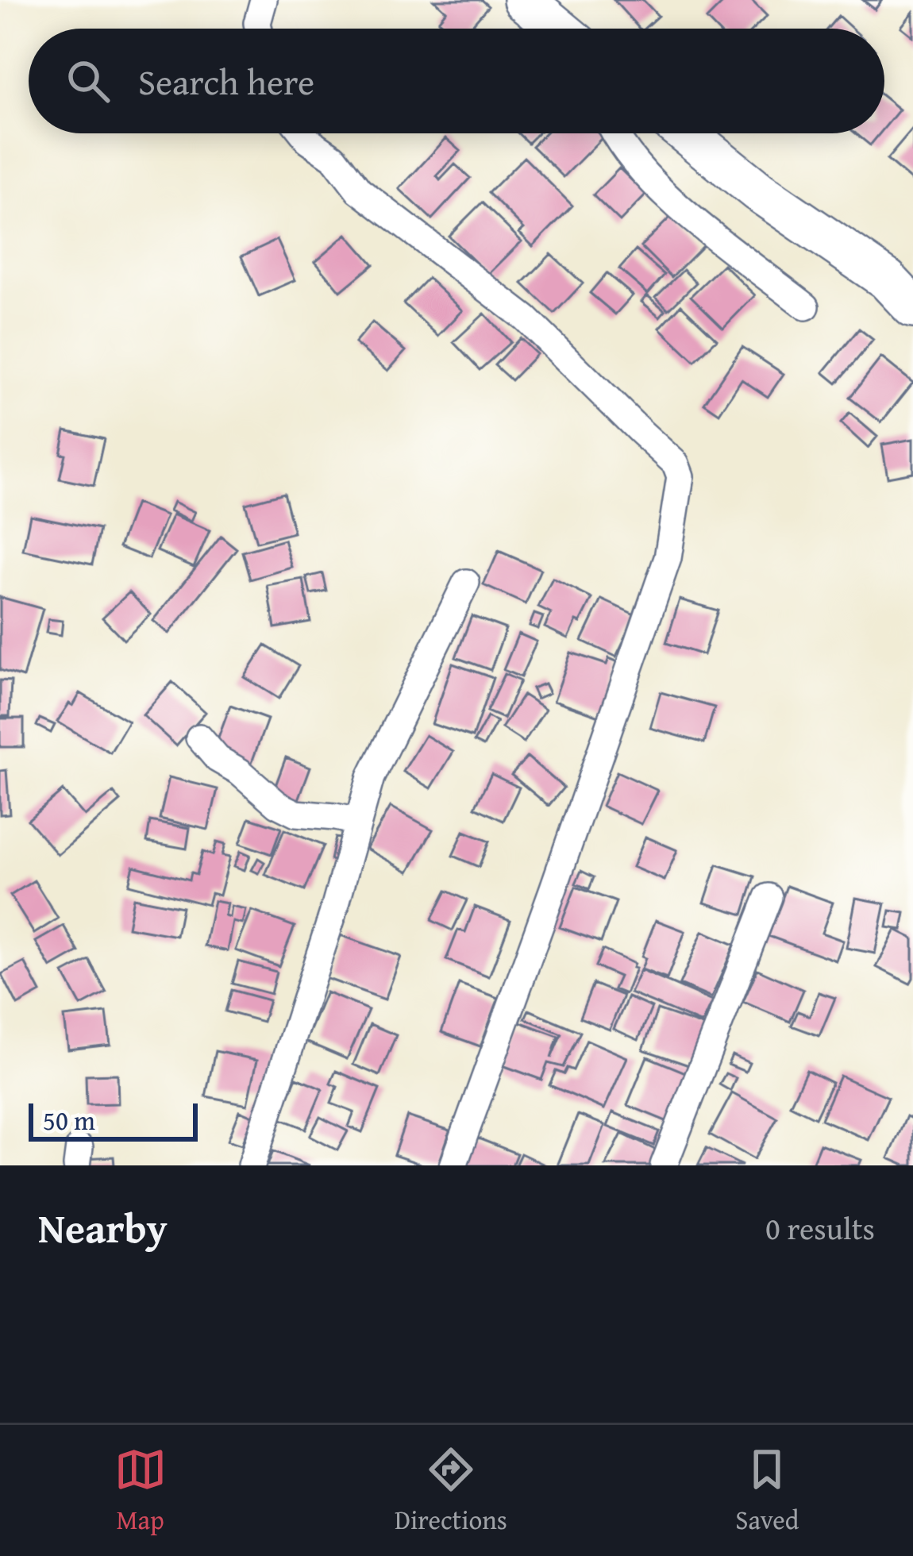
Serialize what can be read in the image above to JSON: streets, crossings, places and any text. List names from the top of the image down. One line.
{"scale_bar":"50 m","page":{"search":"Search here","scale":"50 m","heading":["Nearby","0 results"],"nav":["Map","Directions","Saved"]}}
